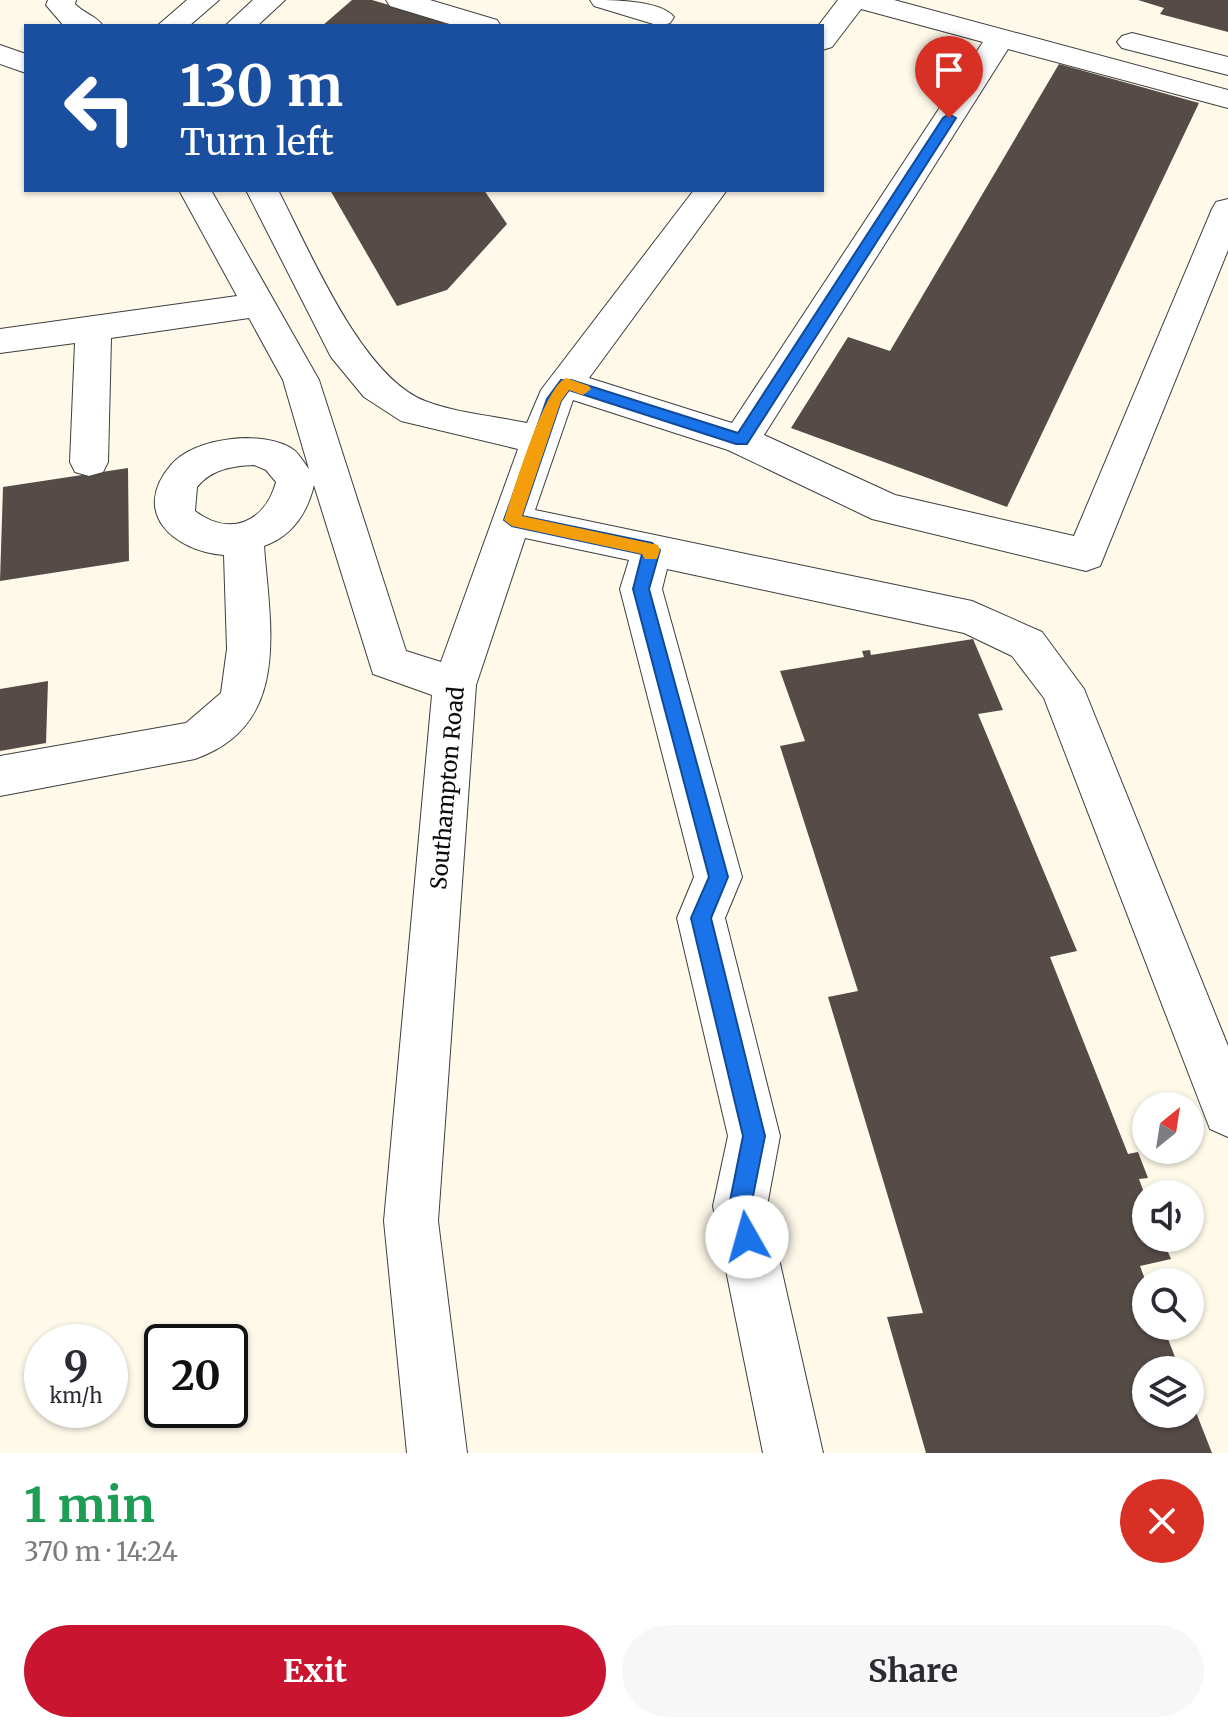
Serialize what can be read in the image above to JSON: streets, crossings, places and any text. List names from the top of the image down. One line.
{"streets":{"street":["Southampton Road"]},"north":"top right","page":{"turn":["130 m","Turn left"],"speed":"9 km/h","limit":"20","heading":["1 min","370 m · 14:24"],"buttons":["Exit","Share"]}}
